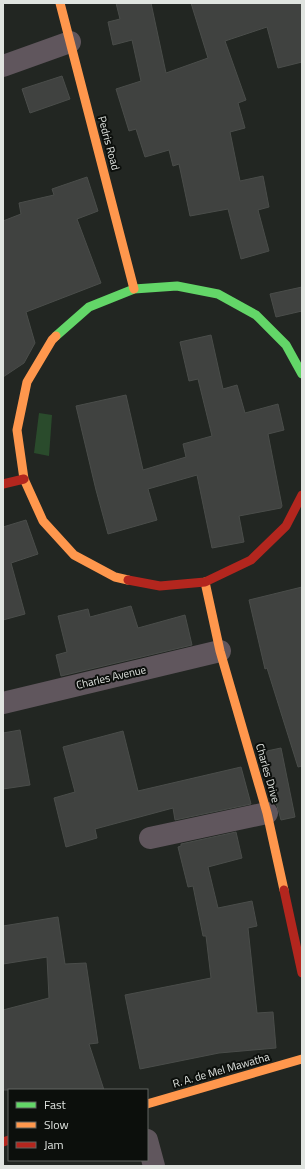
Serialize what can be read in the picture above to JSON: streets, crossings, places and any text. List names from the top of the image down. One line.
{"streets":{"main road":["Pedris Road","Charles Drive","R. A. de Mel Mawatha"],"street":["Charles Avenue"]},"crossings":[["Charles Avenue","Charles Drive"]],"legend":["Fast","Slow","Jam"]}
